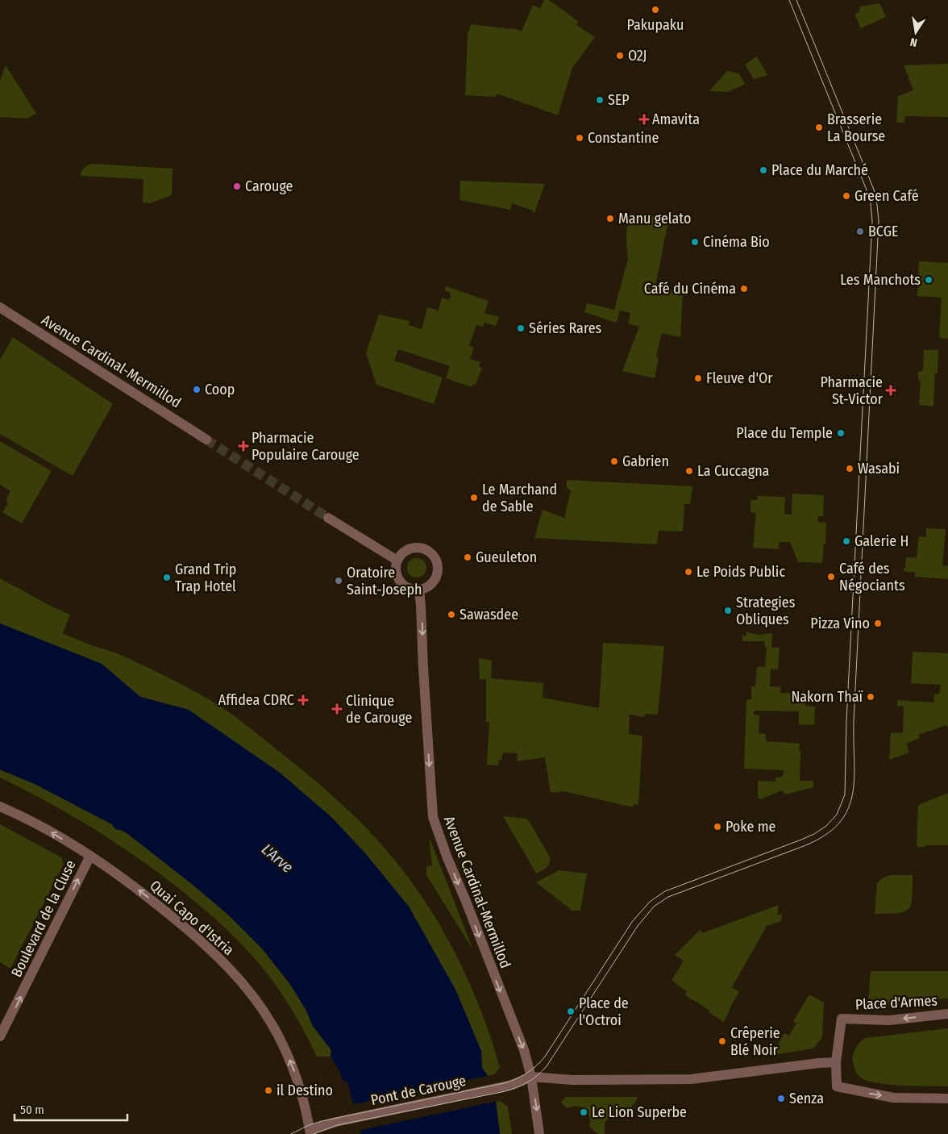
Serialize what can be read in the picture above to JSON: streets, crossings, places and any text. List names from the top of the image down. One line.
{"streets":{"street":["Avenue Cardinal-Mermillod","Quai Capo d'Istria","Boulevard de la Cluse","Place d'Armes","Pont de Carouge"]},"crossings":[["Avenue Cardinal-Mermillod","Pont de Carouge"],["Quai Capo d'Istria","Boulevard de la Cluse"],["Quai Capo d'Istria","Pont de Carouge"]],"one_way":["Avenue Cardinal-Mermillod","Quai Capo d'Istria","Boulevard de la Cluse"],"water":["L'Arve"],"places":{"other":["Pakupaku","O2J","SEP","Brasserie La Bourse","Constantine","Place du Marché","Carouge","Green Café","Manu gelato","BCGE","Cinéma Bio","Les Manchots","Café du Cinéma","Séries Rares","Fleuve d'Or","Coop","Place du Temple","Gabrien","Wasabi","La Cuccagna","Le Marchand de Sable","Galerie H","Gueuleton","Le Poids Public","Café des Négociants","Grand Trip Trap Hotel","Oratoire Saint-Joseph","Strategies Obliques","Sawasdee","Pizza Vino","Nakorn Thaï","Poke me","Place de l'Octroi","Crêperie Blé Noir","il Destino","Senza","Le Lion Superbe"],"health":["Amavita","Pharmacie St-Victor","Pharmacie Populaire Carouge","Affidea CDRC","Clinique de Carouge"]},"scale_bar":"50 m","north":"bottom"}
